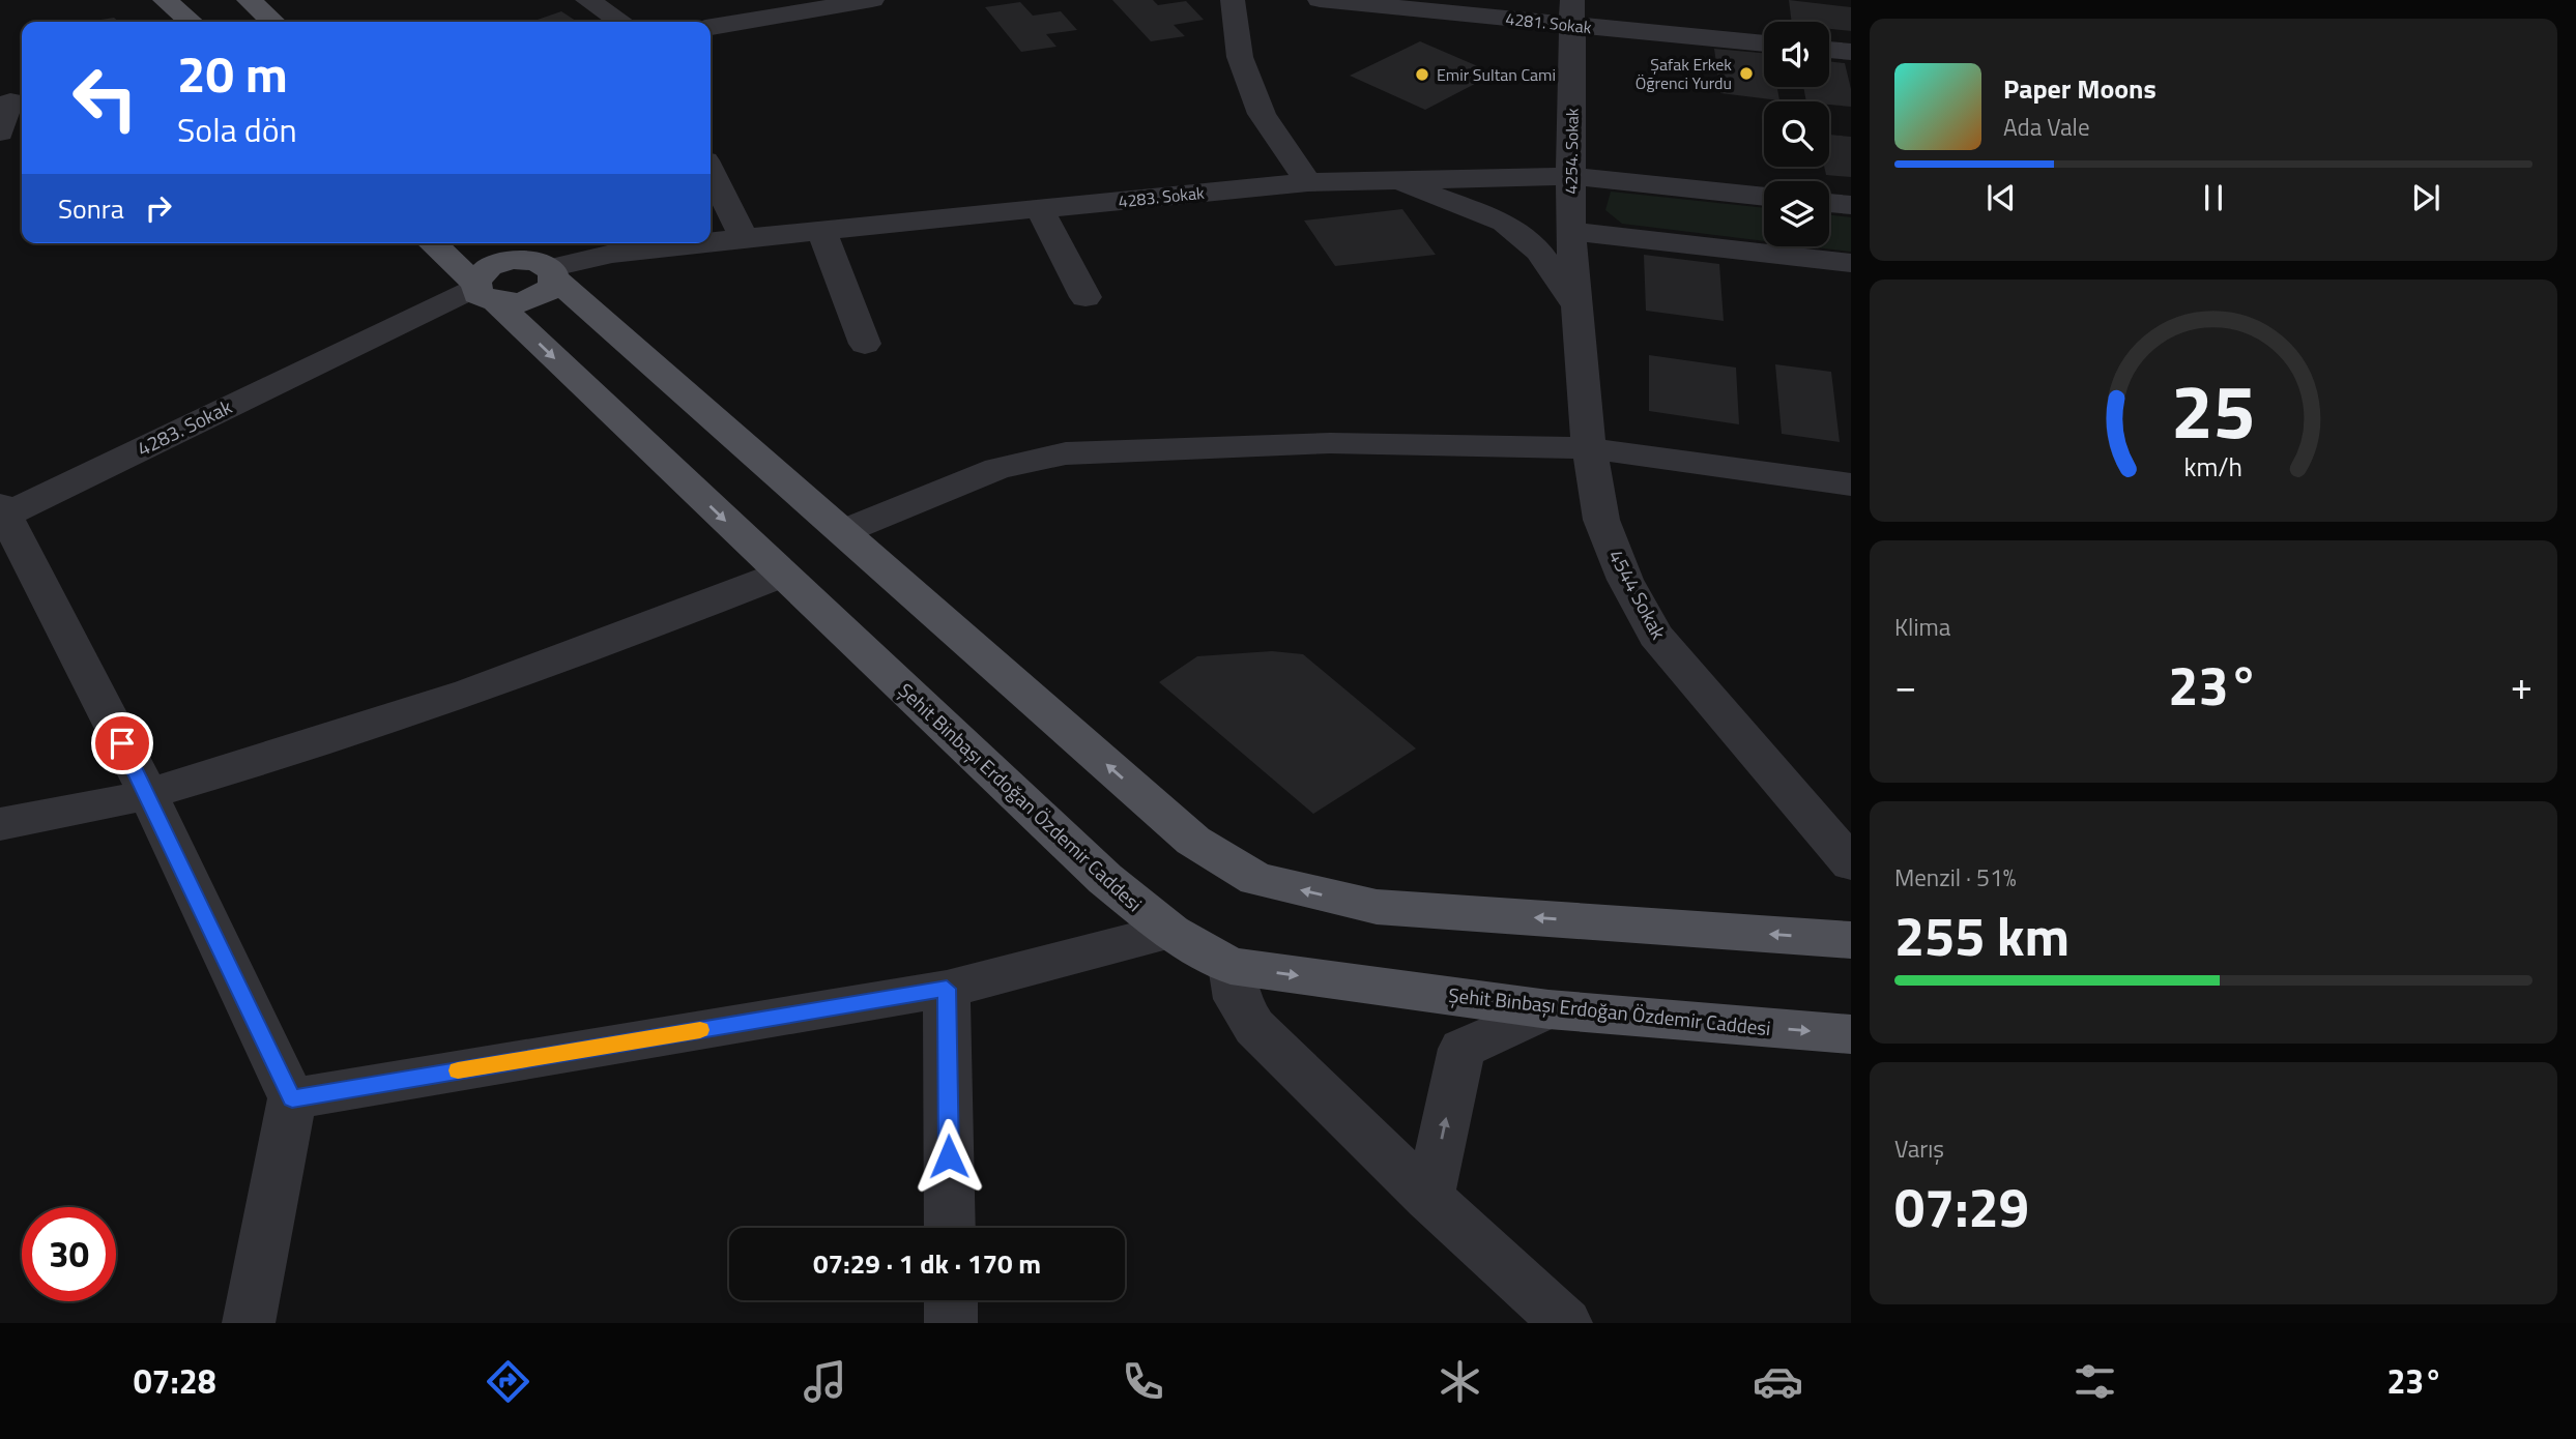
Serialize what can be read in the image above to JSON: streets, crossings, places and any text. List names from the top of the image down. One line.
{"streets":{"main road":["Şehit Binbaşı Erdoğan Özdemir Caddesi"],"street":["4281. Sokak","4254. Sokak","4283. Sokak","4544 Sokak"]},"crossings":[["4281. Sokak","4254. Sokak"],["4254. Sokak","4283. Sokak"],["4254. Sokak","4544 Sokak"],["4283. Sokak","Şehit Binbaşı Erdoğan Özdemir Caddesi"]],"places":["Şafak Erkek Öğrenci Yurdu","Emir Sultan Cami"],"page":{"turn":["20 m","Sola dön"],"song":["Paper Moons","Ada Vale"],"then":"Sonra","tile":["Klima",["Menzil · 51%","255 km"],["Varış","07:29"]],"heat":["−","23°","+"],"limit":"30","trip":"07:29 · 1 dk · 170 m","tabs":["07:28","23°"],"gauge":["25","km/h"]}}
